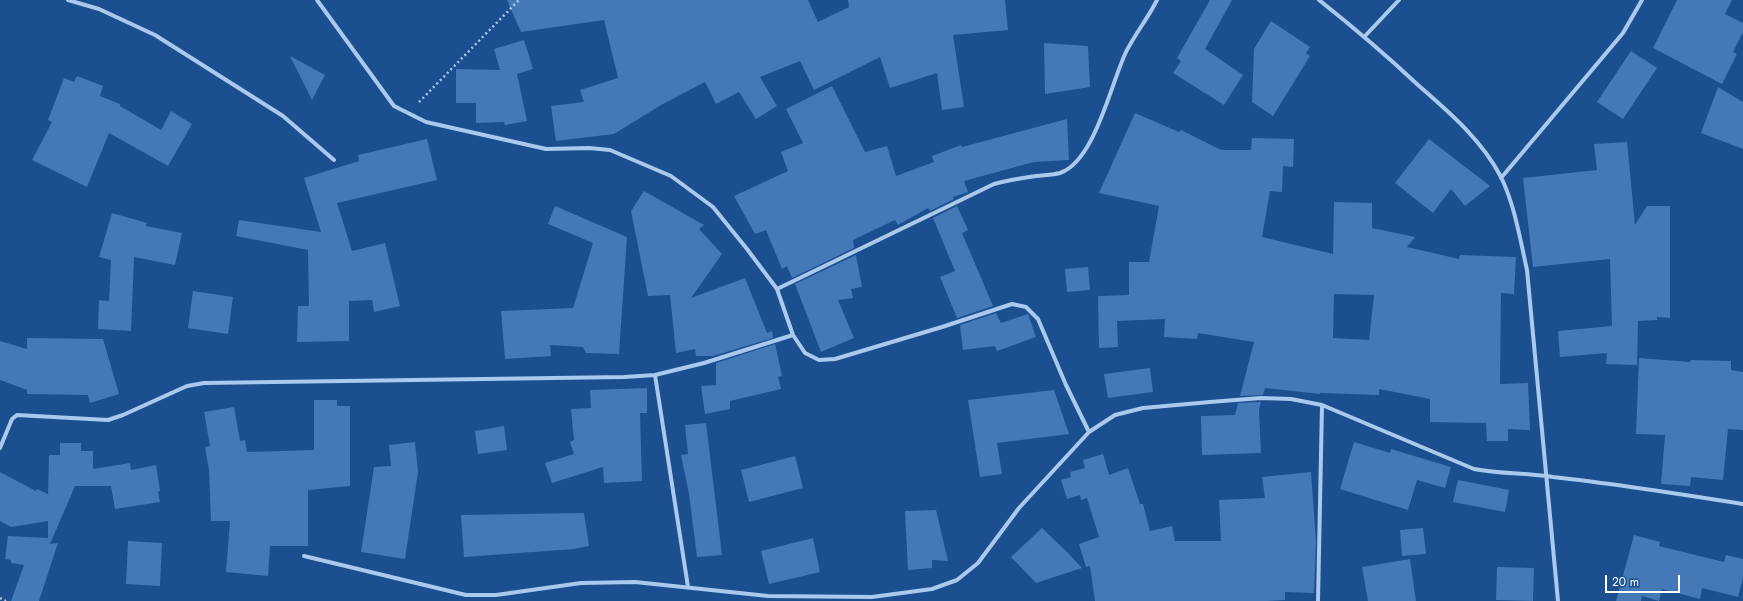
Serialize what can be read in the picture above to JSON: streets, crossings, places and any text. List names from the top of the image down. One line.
{"scale_bar":"20 m"}
